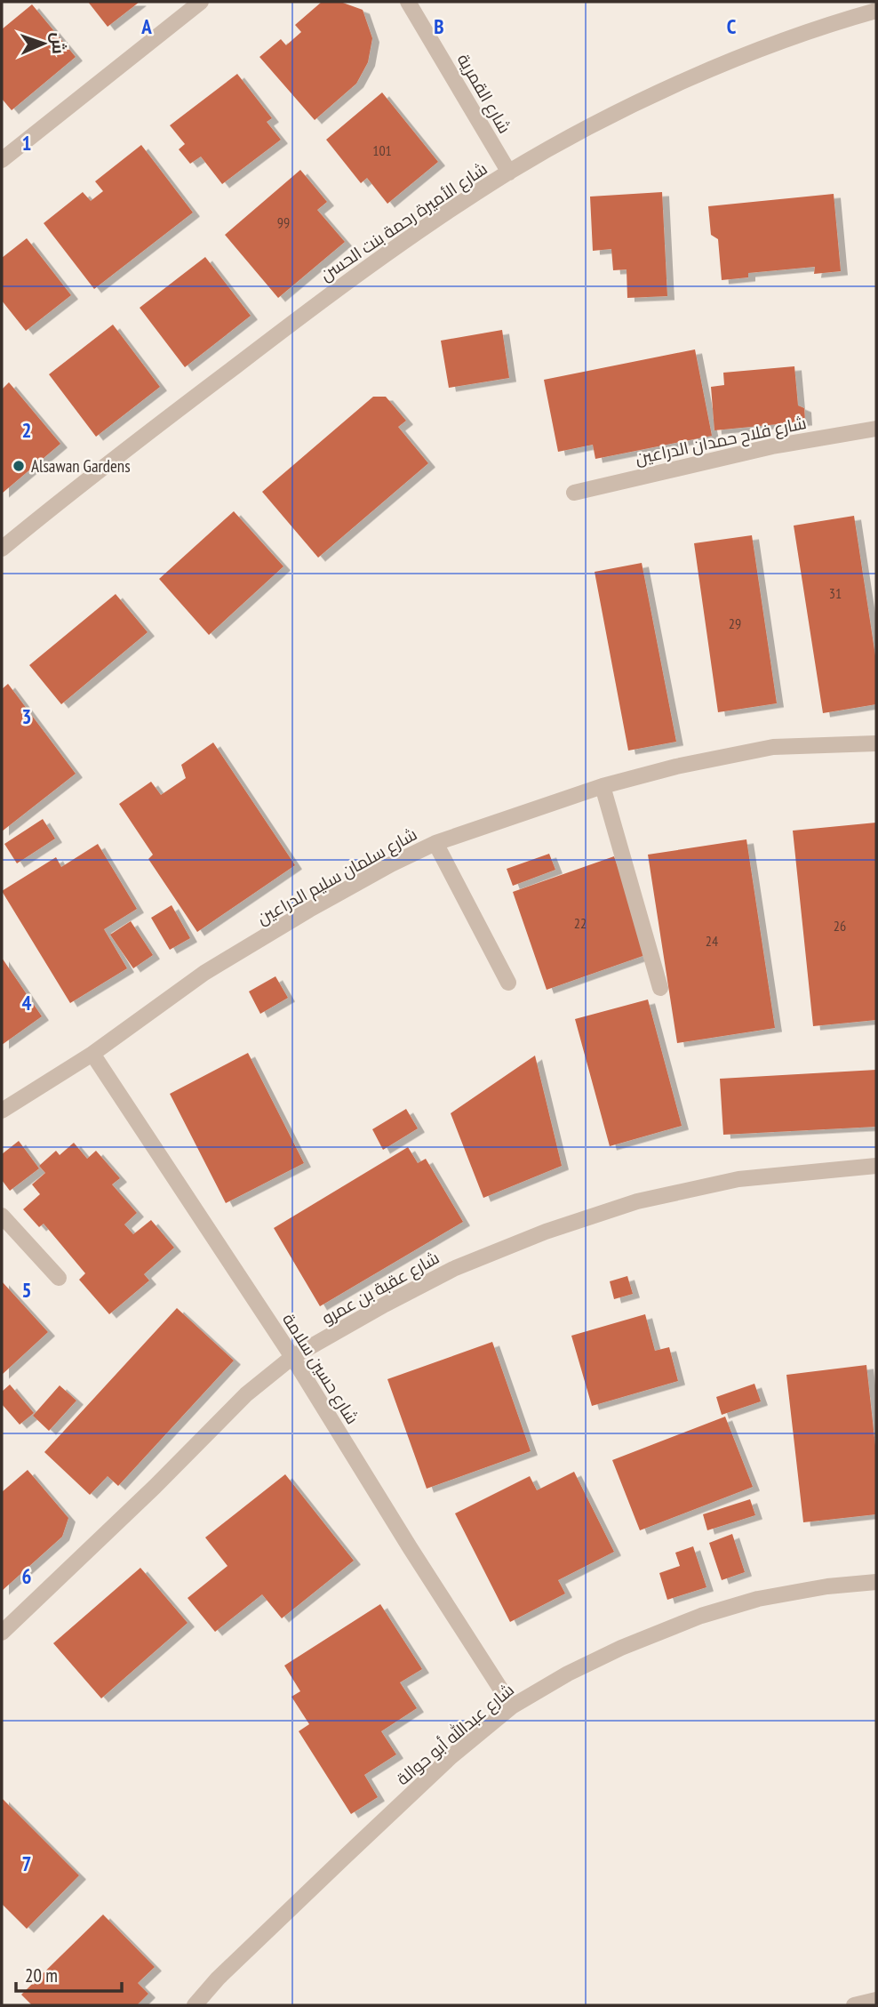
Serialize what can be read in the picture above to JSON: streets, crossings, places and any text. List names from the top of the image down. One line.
{"streets":{"street":["شارع القمرية","شارع الأميرة رحمة بنت الحسن","شارع فلاح حمدان الدراعين","شارع سلمان سليم الدراعين","شارع عقبة بن عمرو","شارع حسين سلامة","شارع عبدالله أبو حوالة"]},"crossings":[["شارع القمرية","شارع الأميرة رحمة بنت الحسن"],["شارع سلمان سليم الدراعين","شارع حسين سلامة"],["شارع عقبة بن عمرو","شارع حسين سلامة"],["شارع حسين سلامة","شارع عبدالله أبو حوالة"]],"places":["Alsawan Gardens"],"house_numbers":["101","99","31","29","22","26","24"],"scale_bar":"20 m","north":"right","grid":{"columns":["A","B","C"],"rows":["1","2","3","4","5","6","7"]}}
